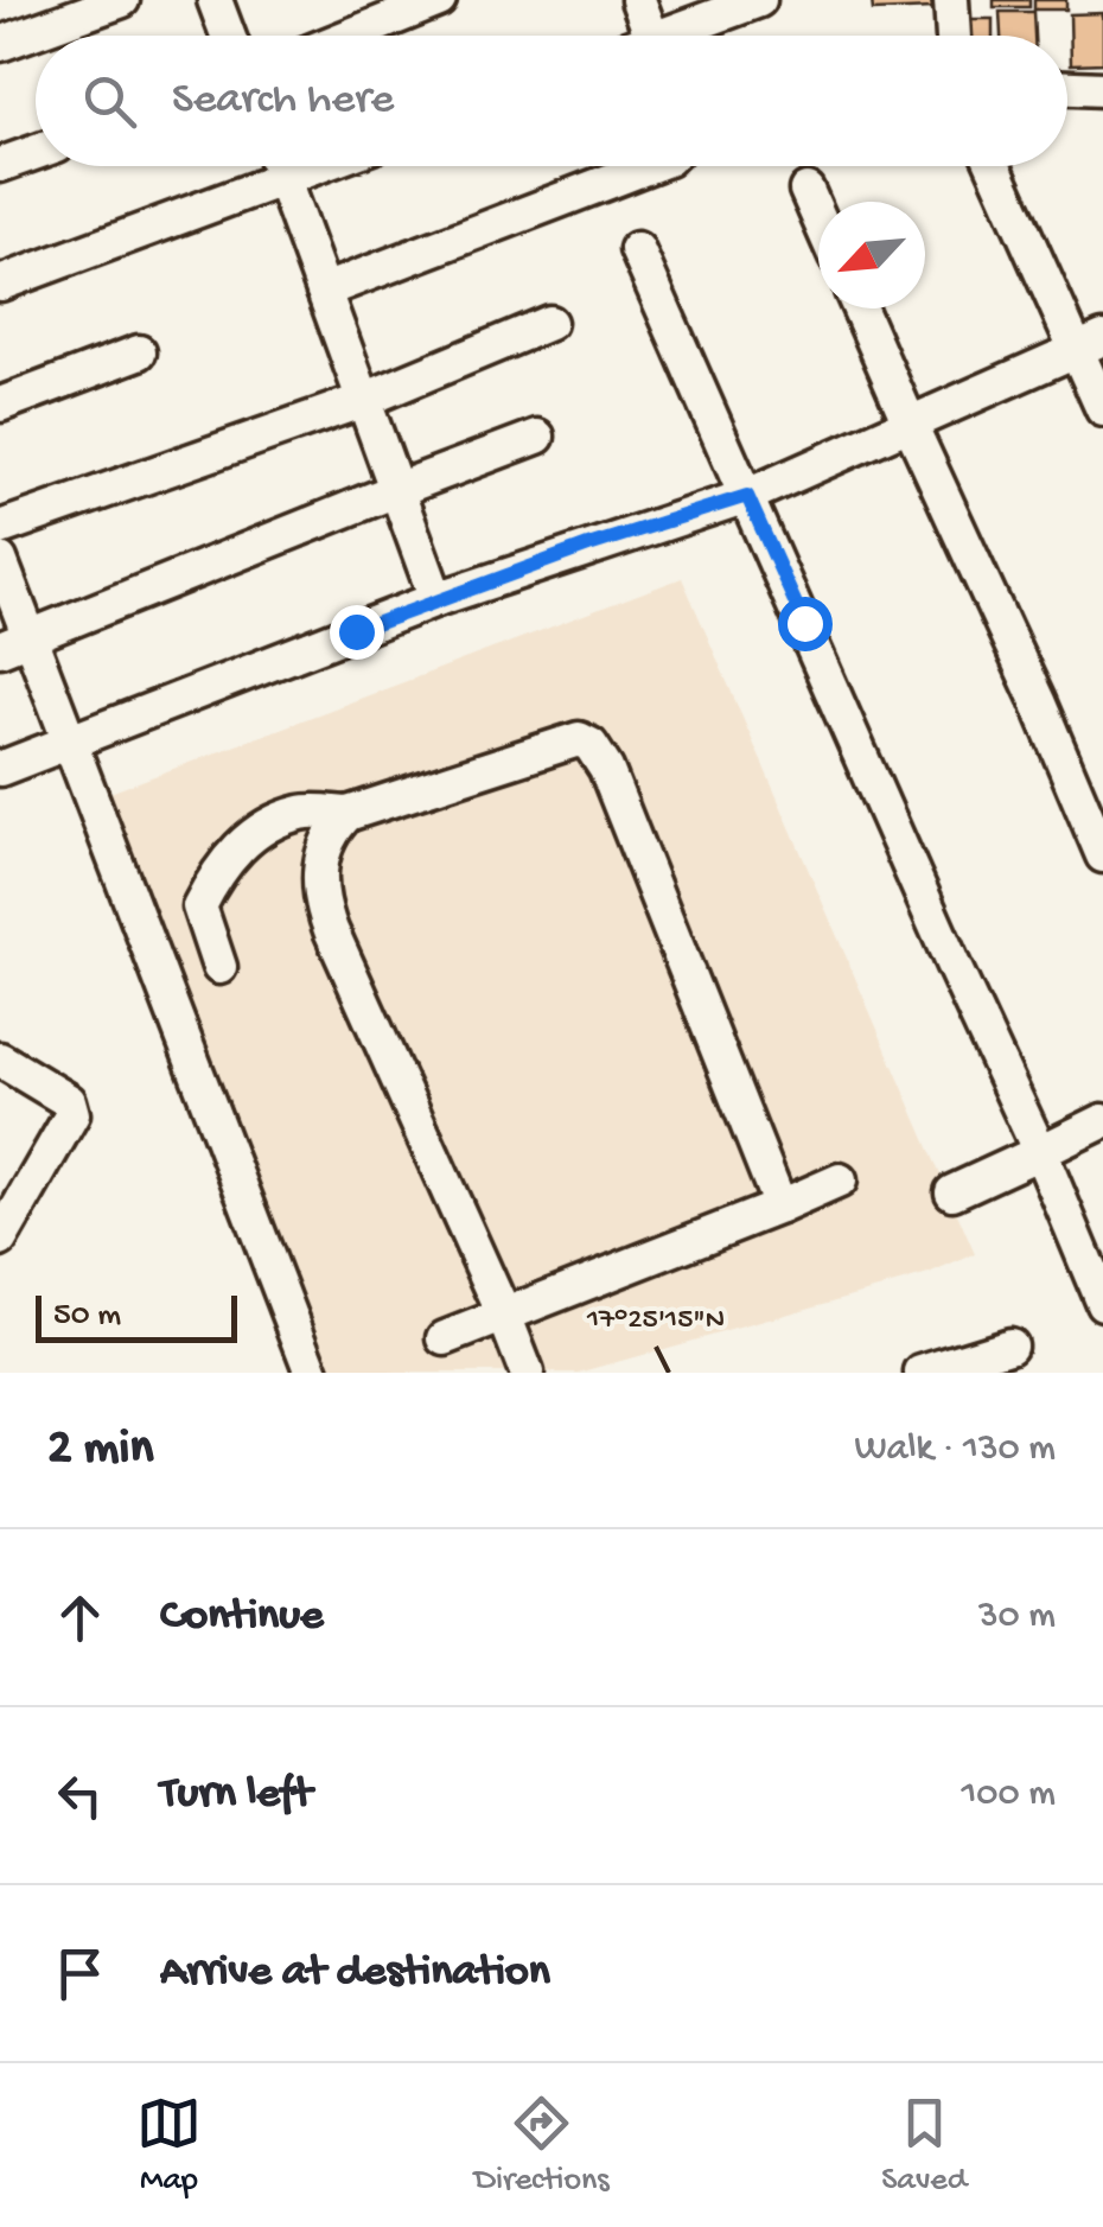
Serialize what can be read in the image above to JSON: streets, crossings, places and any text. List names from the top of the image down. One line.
{"scale_bar":"50 m","north":"bottom left","page":{"search":"Search here","scale":"50 m","heading":["2 min","Walk · 130 m"],"list":[["Continue","30 m"],["Turn left","100 m"],"Arrive at destination"],"nav":["Map","Directions","Saved"]},"coordinates":["17°25'15\"N"]}
